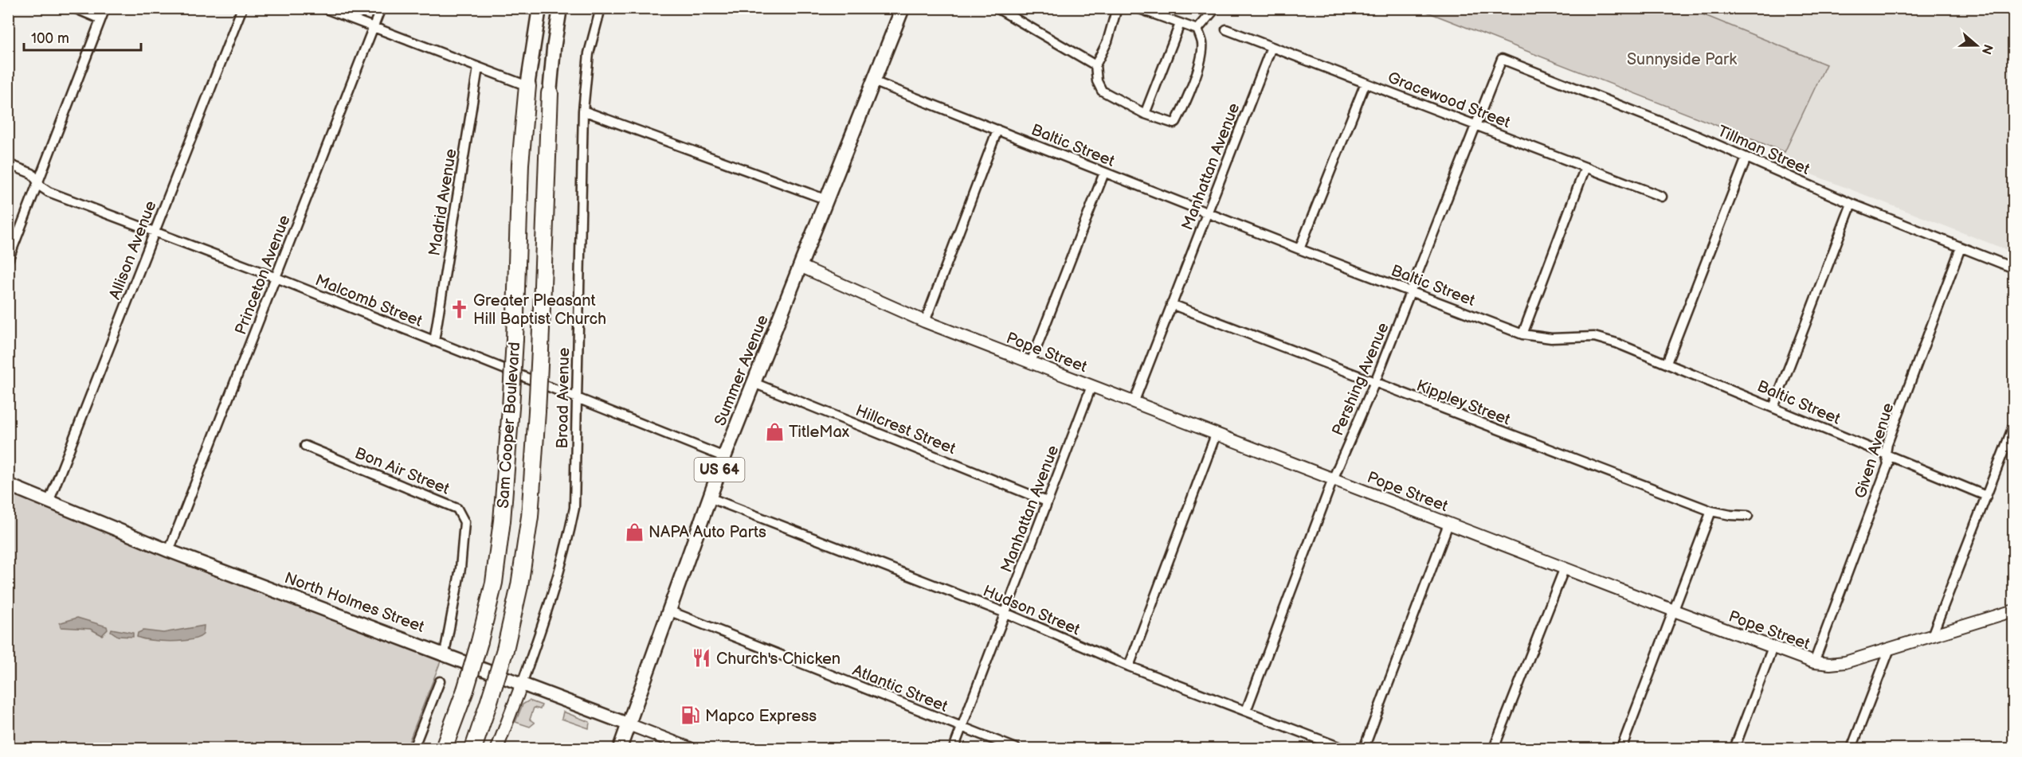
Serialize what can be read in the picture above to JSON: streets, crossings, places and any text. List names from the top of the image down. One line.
{"streets":{"highway":["Sam Cooper Boulevard"],"main road":["Summer Avenue","US 64","North Holmes Street"],"street":["Gracewood Street","Baltic Street","Tillman Street","Manhattan Avenue","Madrid Avenue","Allison Avenue","Princeton Avenue","Malcomb Street","Pope Street","Pershing Avenue","Broad Avenue","Kippley Street","Hillcrest Street","Given Avenue","Bon Air Street","Hudson Street","Atlantic Street"]},"crossings":[["Gracewood Street","Manhattan Avenue"],["Gracewood Street","Pershing Avenue"],["Baltic Street","Manhattan Avenue"],["Baltic Street","Summer Avenue"],["Baltic Street","Pershing Avenue"],["Baltic Street","Given Avenue"],["Tillman Street","Pershing Avenue"],["Tillman Street","Given Avenue"],["Manhattan Avenue","Pope Street"],["Manhattan Avenue","Kippley Street"],["Manhattan Avenue","Hillcrest Street"],["Manhattan Avenue","Hudson Street"],["Manhattan Avenue","Atlantic Street"],["Madrid Avenue","Malcomb Street"],["Allison Avenue","Malcomb Street"],["Allison Avenue","North Holmes Street"],["Princeton Avenue","Malcomb Street"],["Princeton Avenue","North Holmes Street"],["Malcomb Street","Summer Avenue"],["Malcomb Street","Broad Avenue"],["Pope Street","Summer Avenue"],["Pope Street","Pershing Avenue"],["Pope Street","Given Avenue"],["Summer Avenue","Hillcrest Street"],["Summer Avenue","North Holmes Street"],["Summer Avenue","Hudson Street"],["Summer Avenue","Atlantic Street"],["Pershing Avenue","Kippley Street"],["Pershing Avenue","Hudson Street"],["Broad Avenue","North Holmes Street"],["Bon Air Street","North Holmes Street"]],"parks":["Sunnyside Park"],"places":{"church":["Greater Pleasant Hill Baptist Church"],"shop":["TitleMax","NAPA Auto Parts"],"restaurant":["Church's Chicken"],"fuel station":["Mapco Express"]},"scale_bar":"100 m","north":"right"}
